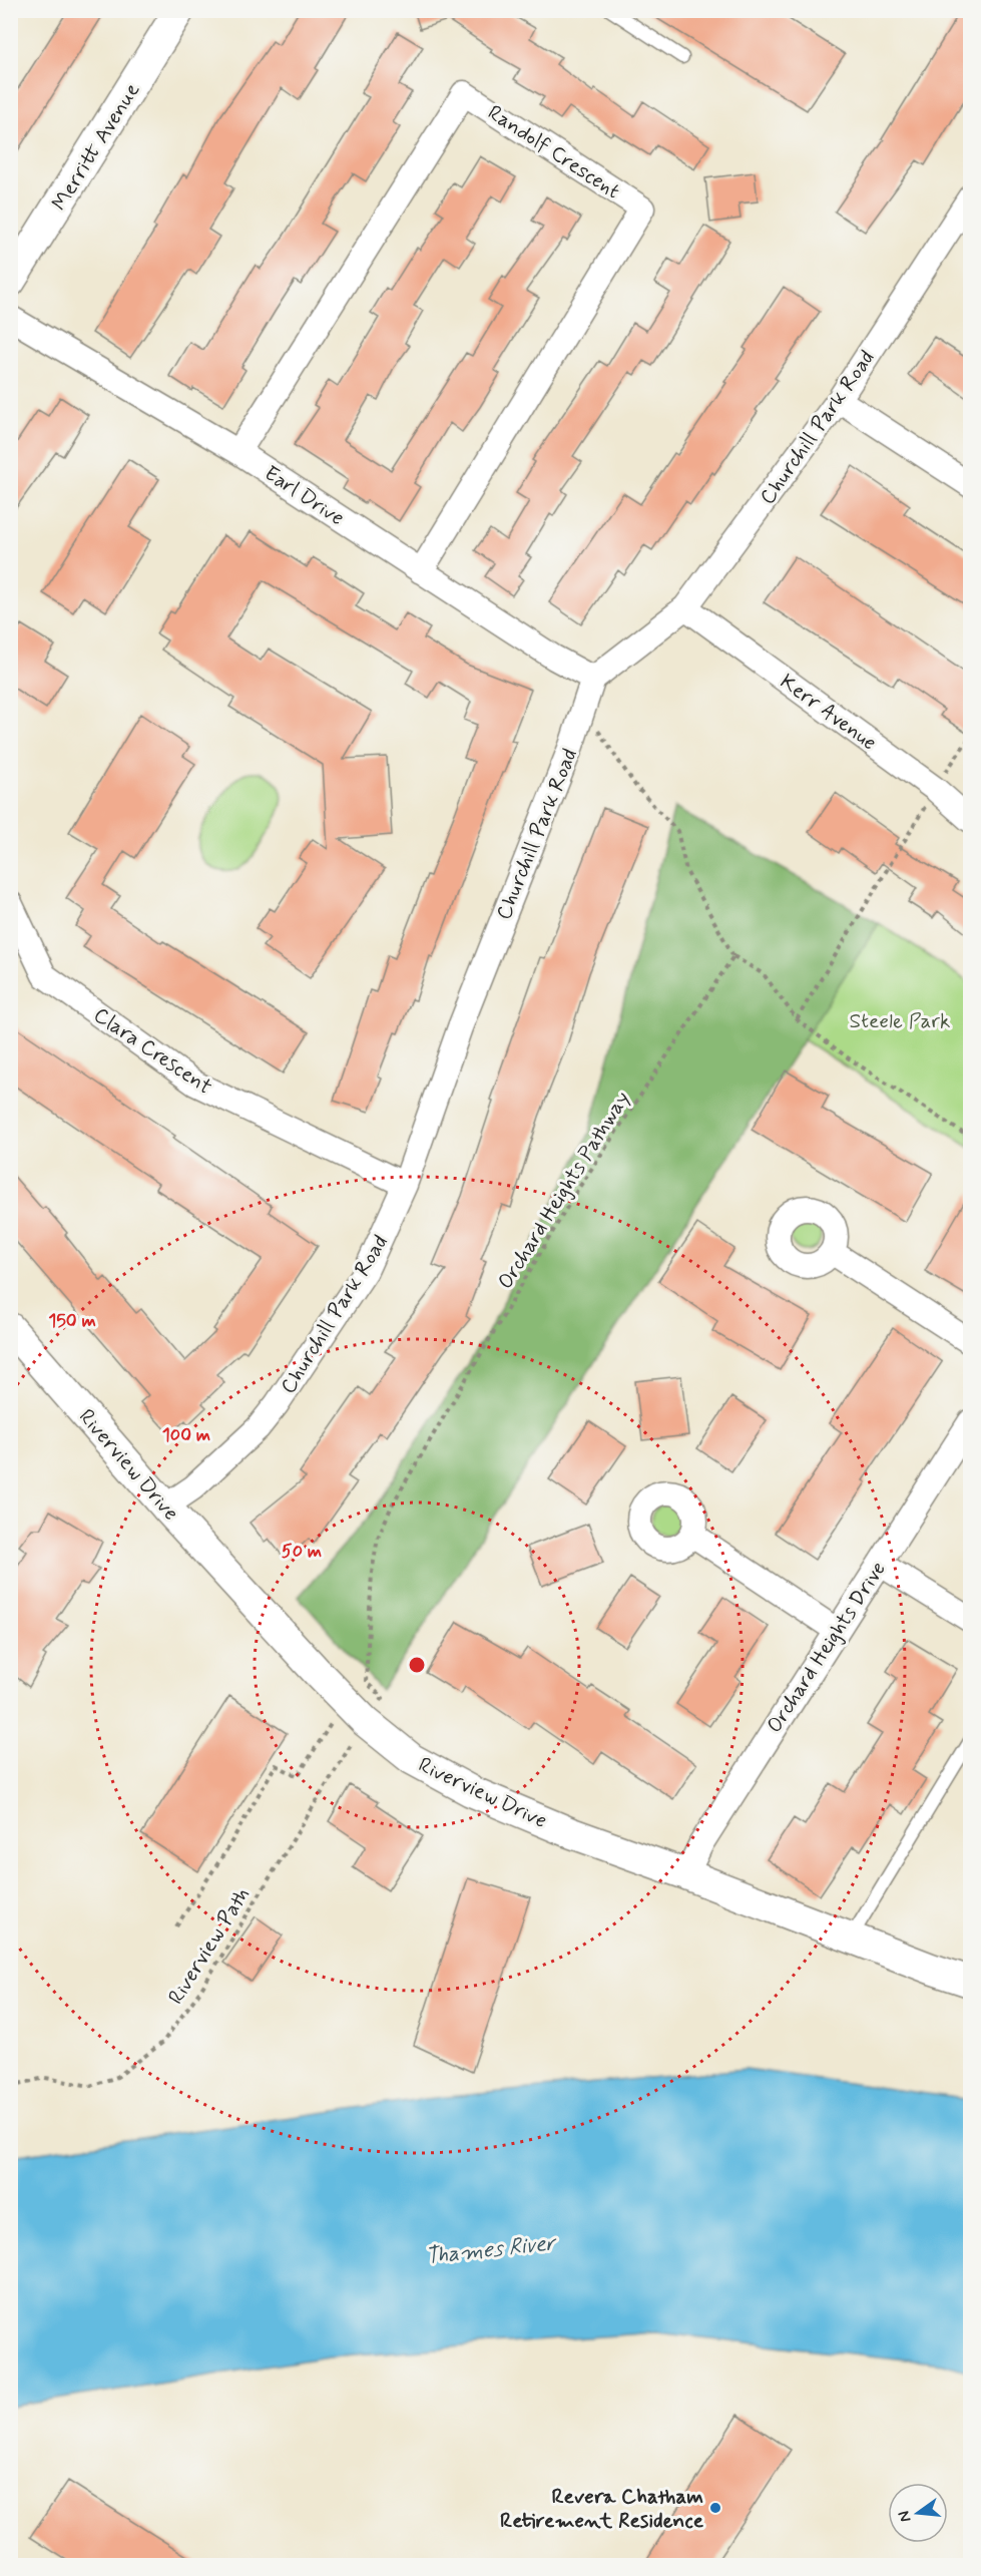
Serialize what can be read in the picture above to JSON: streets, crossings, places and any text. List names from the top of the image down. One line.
{"streets":{"street":["Merritt Avenue","Randolf Crescent","Churchill Park Road","Earl Drive","Kerr Avenue","Clara Crescent","Riverview Drive","Orchard Heights Drive"],"path":["Orchard Heights Pathway","Riverview Path"]},"crossings":[["Randolf Crescent","Earl Drive"],["Churchill Park Road","Earl Drive"],["Churchill Park Road","Kerr Avenue"],["Churchill Park Road","Clara Crescent"],["Churchill Park Road","Riverview Drive"],["Orchard Heights Pathway","Riverview Drive"],["Orchard Heights Pathway","Riverview Path"],["Riverview Drive","Orchard Heights Drive"],["Riverview Drive","Riverview Path"]],"water":["Thames River"],"parks":["Steele Park"],"places":["Revera Chatham Retirement Residence"],"north":"left","rings":["150 m","100 m","50 m"]}
